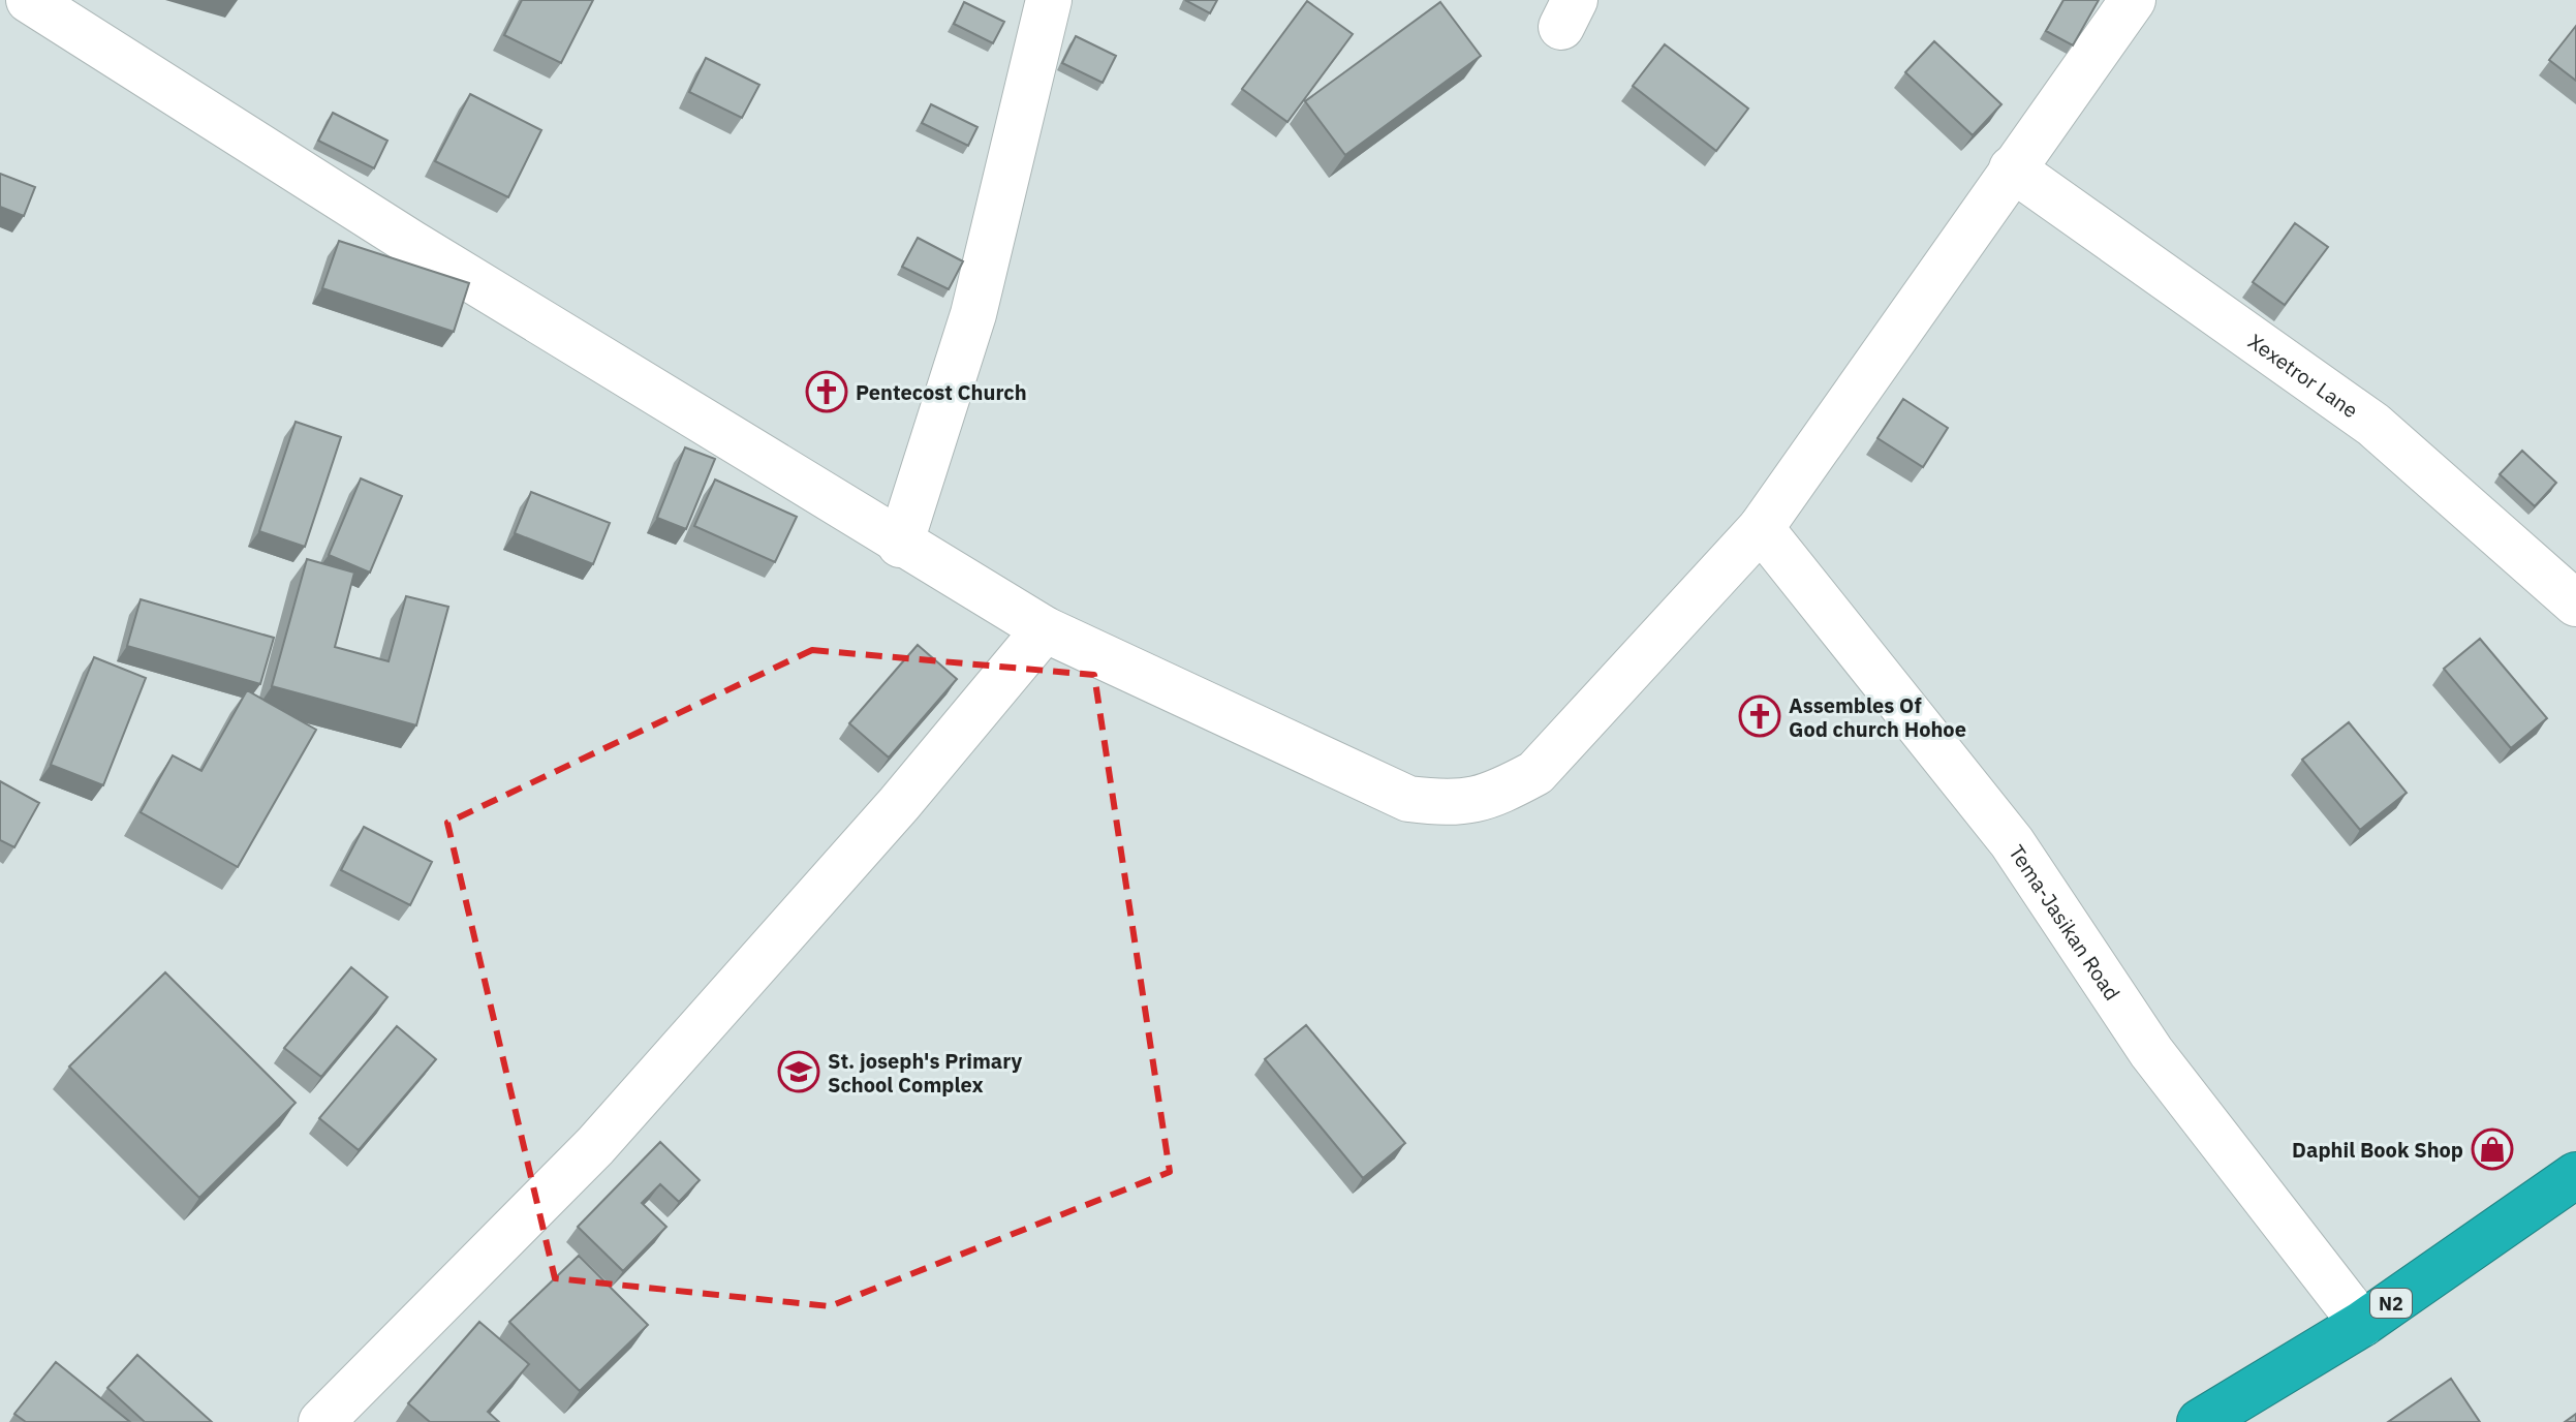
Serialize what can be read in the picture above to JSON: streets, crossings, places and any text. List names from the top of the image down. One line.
{"streets":{"highway":["N2"],"street":["Xexetror Lane","Tema-Jasikan Road"]},"crossings":[["Tema-Jasikan Road","N2"]],"places":{"church":["Pentecost Church","Assembles Of God church Hohoe"],"school or university":["St. joseph's Primary School Complex"],"shop":["Daphil Book Shop"]}}
